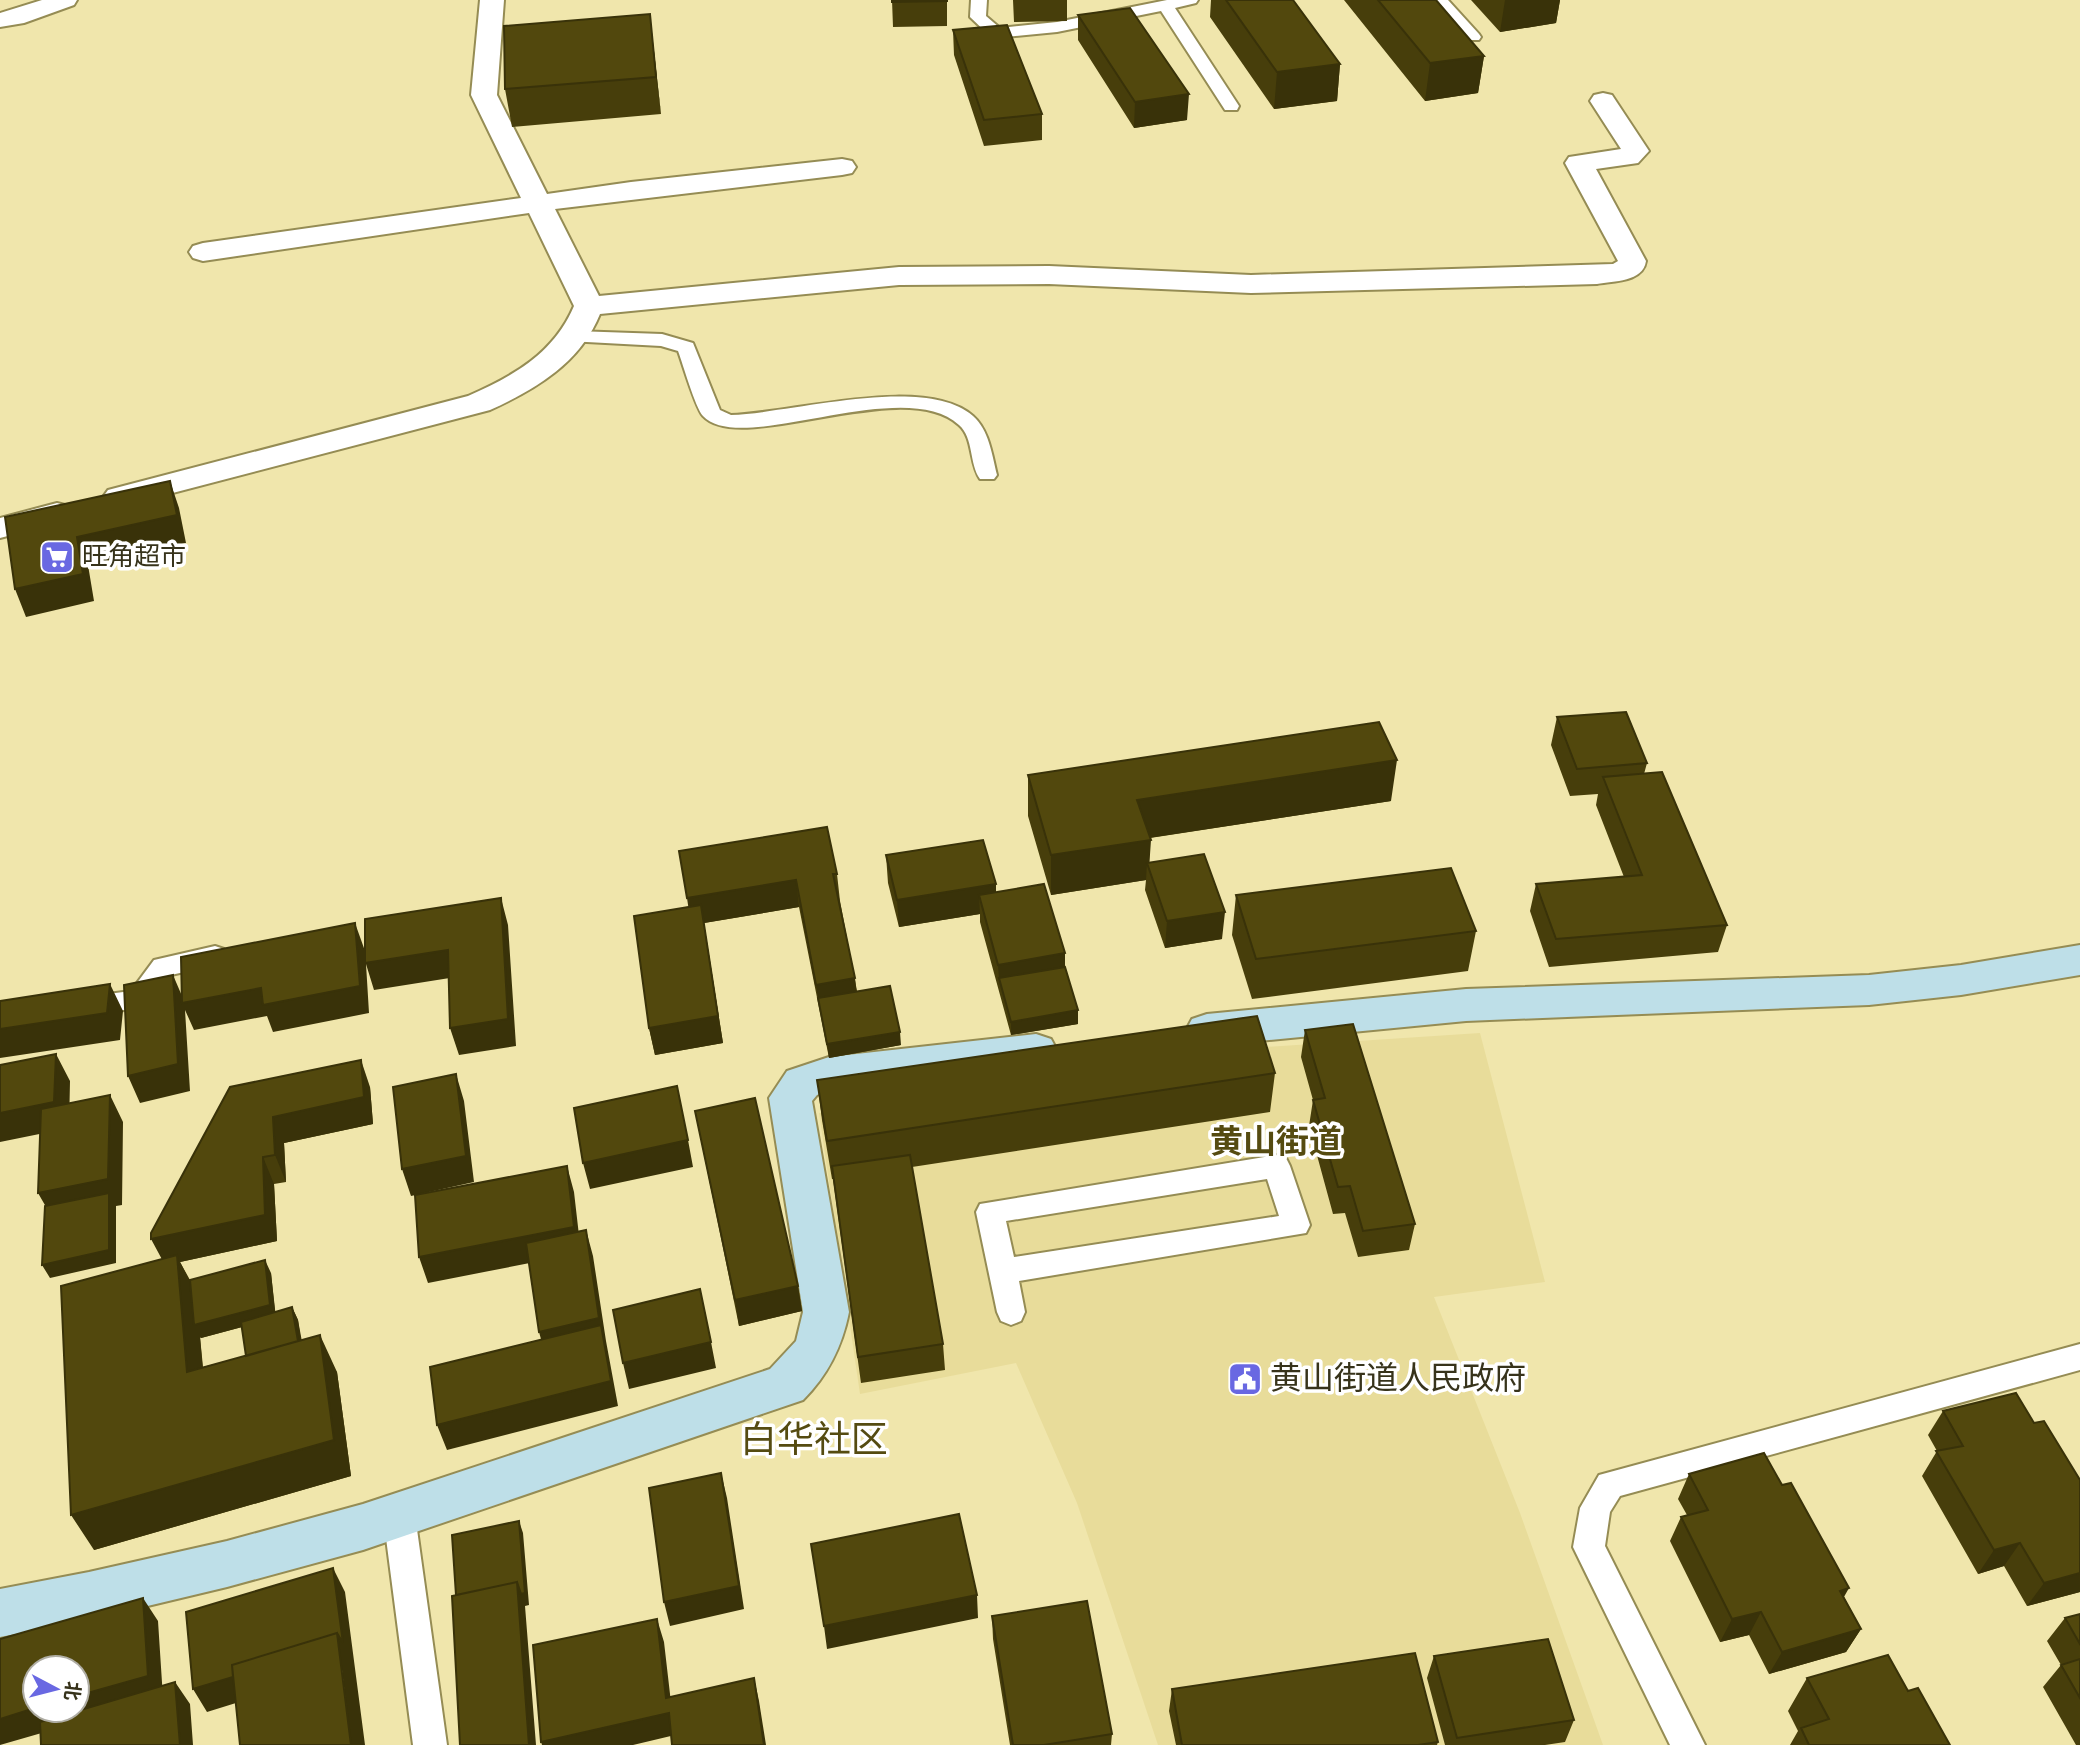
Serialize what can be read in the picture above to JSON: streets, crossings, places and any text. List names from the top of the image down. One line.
{"districts":["黄山街道","白华社区"],"places":{"supermarket":["旺角超市"],"public building":["黄山街道人民政府"]},"north":"right"}
